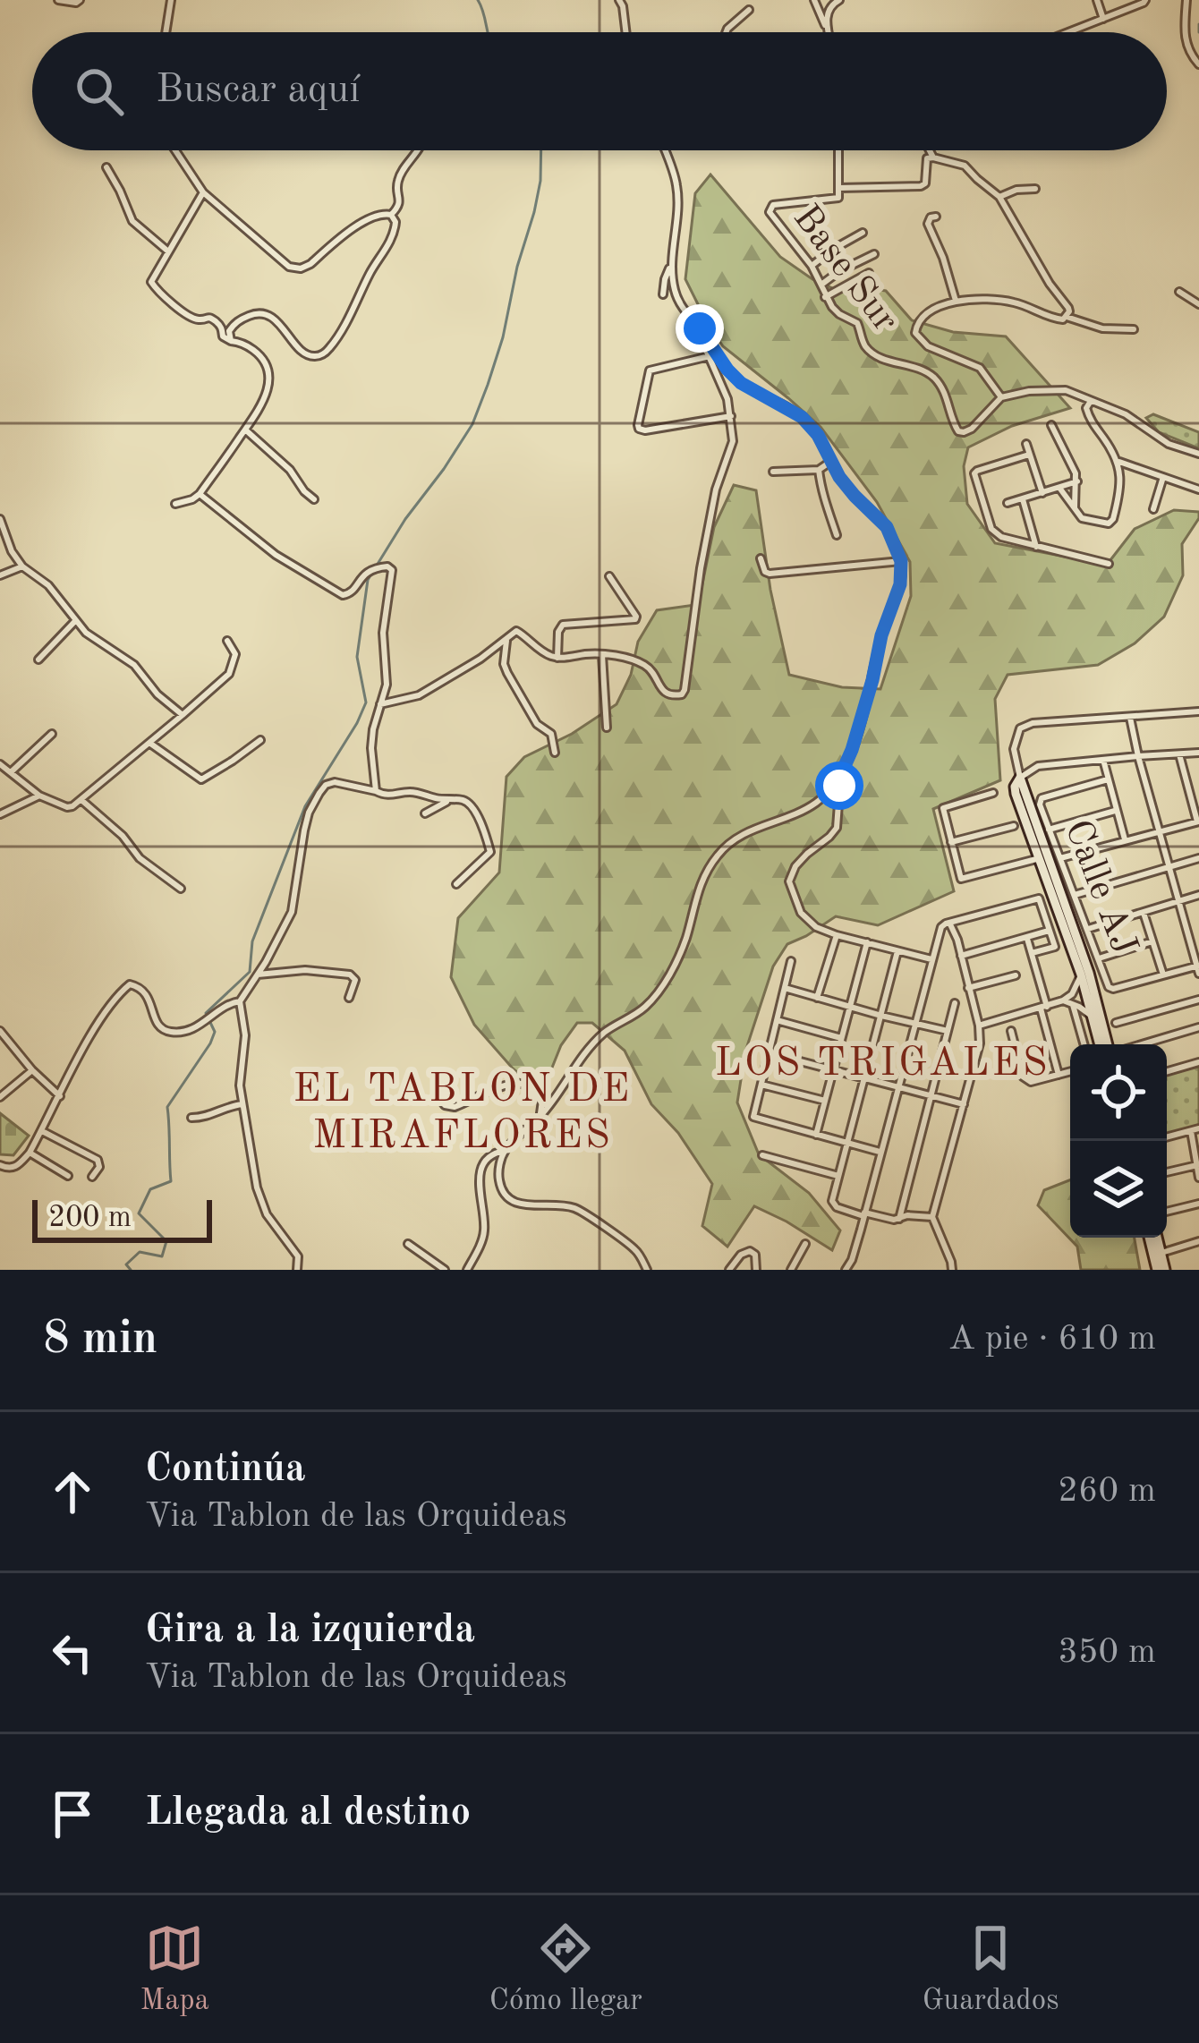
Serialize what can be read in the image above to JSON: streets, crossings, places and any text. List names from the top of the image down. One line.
{"streets":{"street":["Base Sur","Calle AJ"]},"districts":["LOS TRIGALES","EL TABLON DE MIRAFLORES"],"scale_bar":"200 m","page":{"search":"Buscar aquí","scale":"200 m","heading":["8 min","A pie · 610 m"],"list":[["Continúa","Via Tablon de las Orquideas","260 m"],["Gira a la izquierda","Via Tablon de las Orquideas","350 m"],"Llegada al destino"],"nav":["Mapa","Cómo llegar","Guardados"]}}
